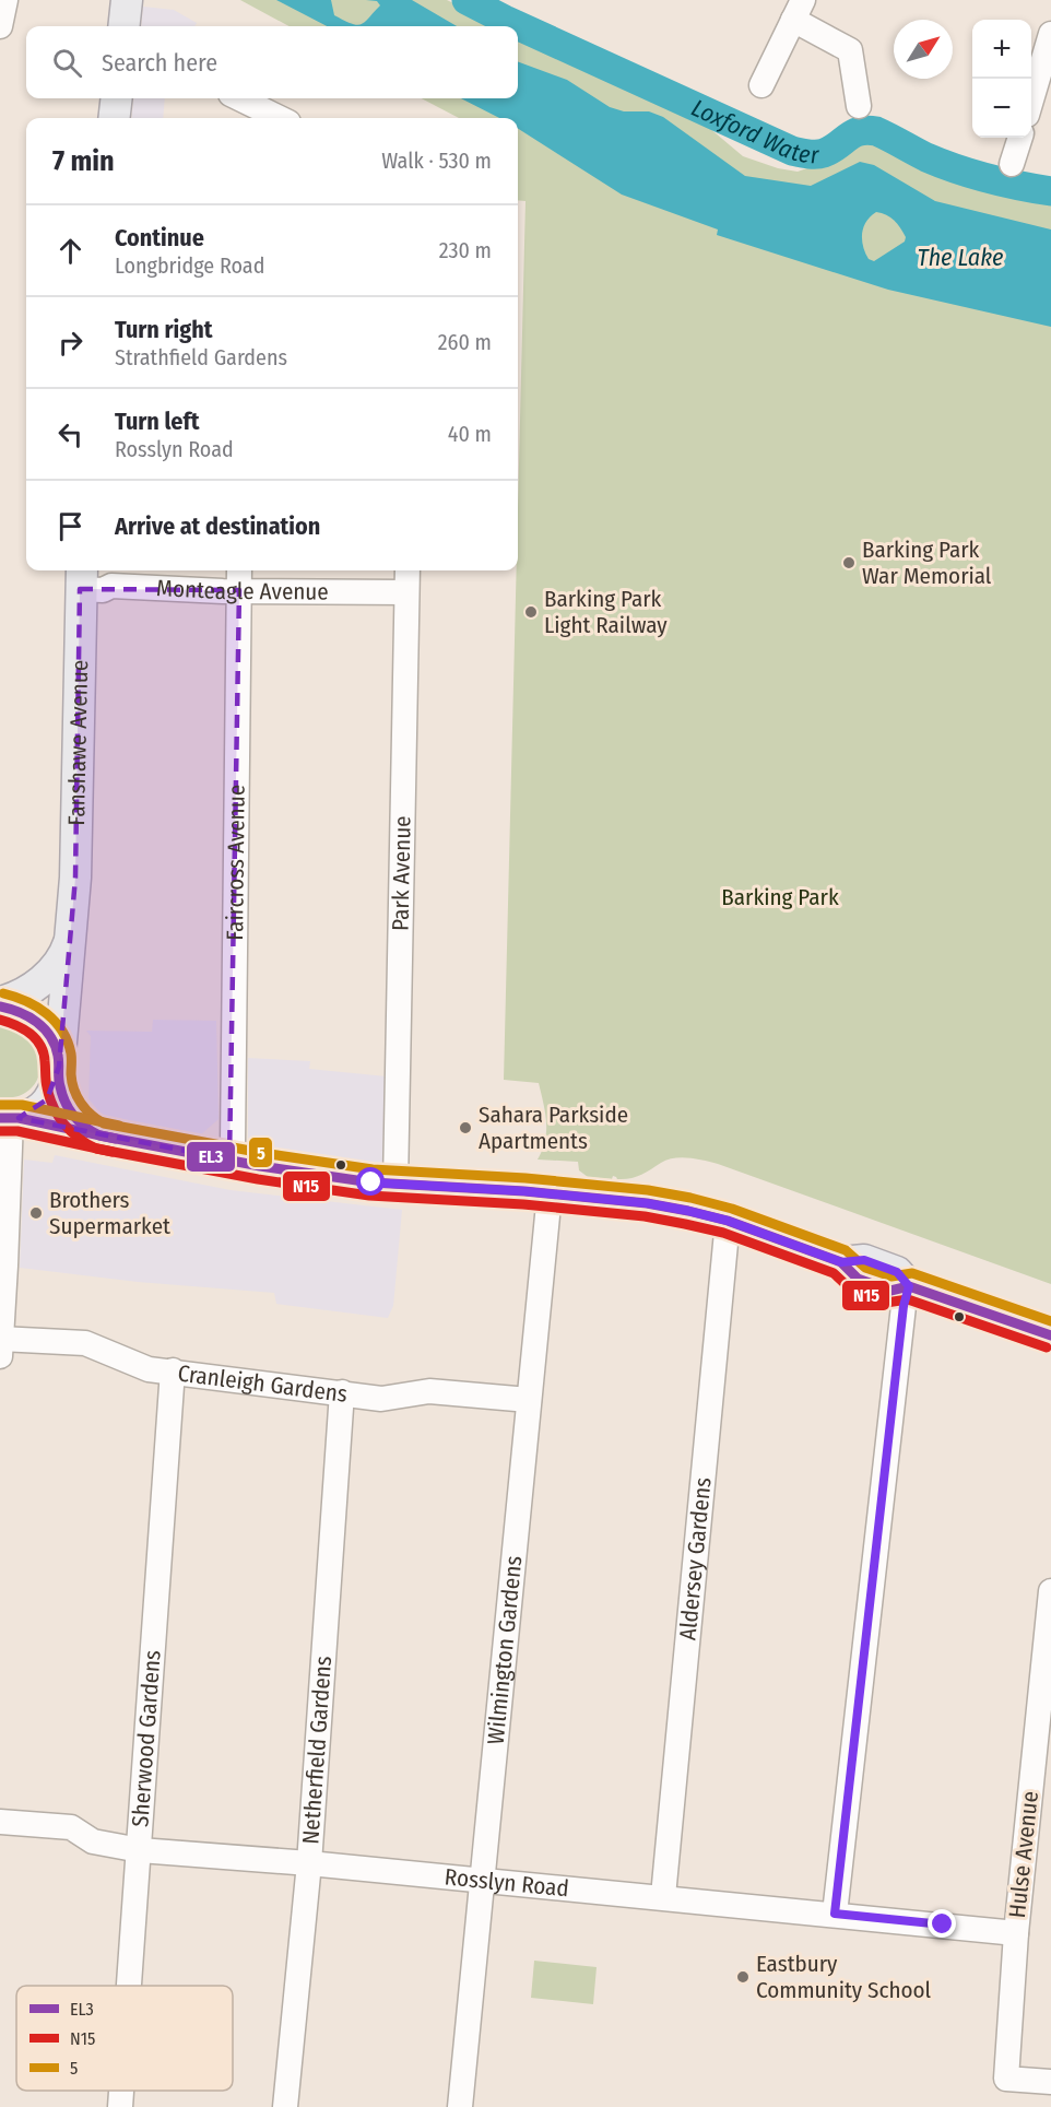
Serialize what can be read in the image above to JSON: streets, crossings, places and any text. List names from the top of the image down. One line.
{"streets":{"main road":["Fanshawe Avenue"],"street":["Monteagle Avenue","Faircross Avenue","Park Avenue","Cranleigh Gardens","Aldersey Gardens","Wilmington Gardens","Sherwood Gardens","Netherfield Gardens","Hulse Avenue","Rosslyn Road"]},"crossings":[["Monteagle Avenue","Fanshawe Avenue"],["Monteagle Avenue","Faircross Avenue"],["Monteagle Avenue","Park Avenue"],["Cranleigh Gardens","Wilmington Gardens"],["Cranleigh Gardens","Sherwood Gardens"],["Cranleigh Gardens","Netherfield Gardens"],["Aldersey Gardens","Rosslyn Road"],["Wilmington Gardens","Rosslyn Road"],["Sherwood Gardens","Rosslyn Road"],["Netherfield Gardens","Rosslyn Road"],["Hulse Avenue","Rosslyn Road"]],"water":["Loxford Water","The Lake"],"parks":["Barking Park"],"places":["Barking Park War Memorial","Barking Park Light Railway","Sahara Parkside Apartments","Brothers Supermarket","Eastbury Community School"],"lines":["transit line 5","transit line EL3","transit line N15"],"legend":["EL3","N15","5"],"north":"top right","page":{"map_buttons":["+","−"],"search":"Search here","heading":["7 min","Walk · 530 m"],"list":[["Continue","Longbridge Road","230 m"],["Turn right","Strathfield Gardens","260 m"],["Turn left","Rosslyn Road","40 m"],"Arrive at destination"]}}
